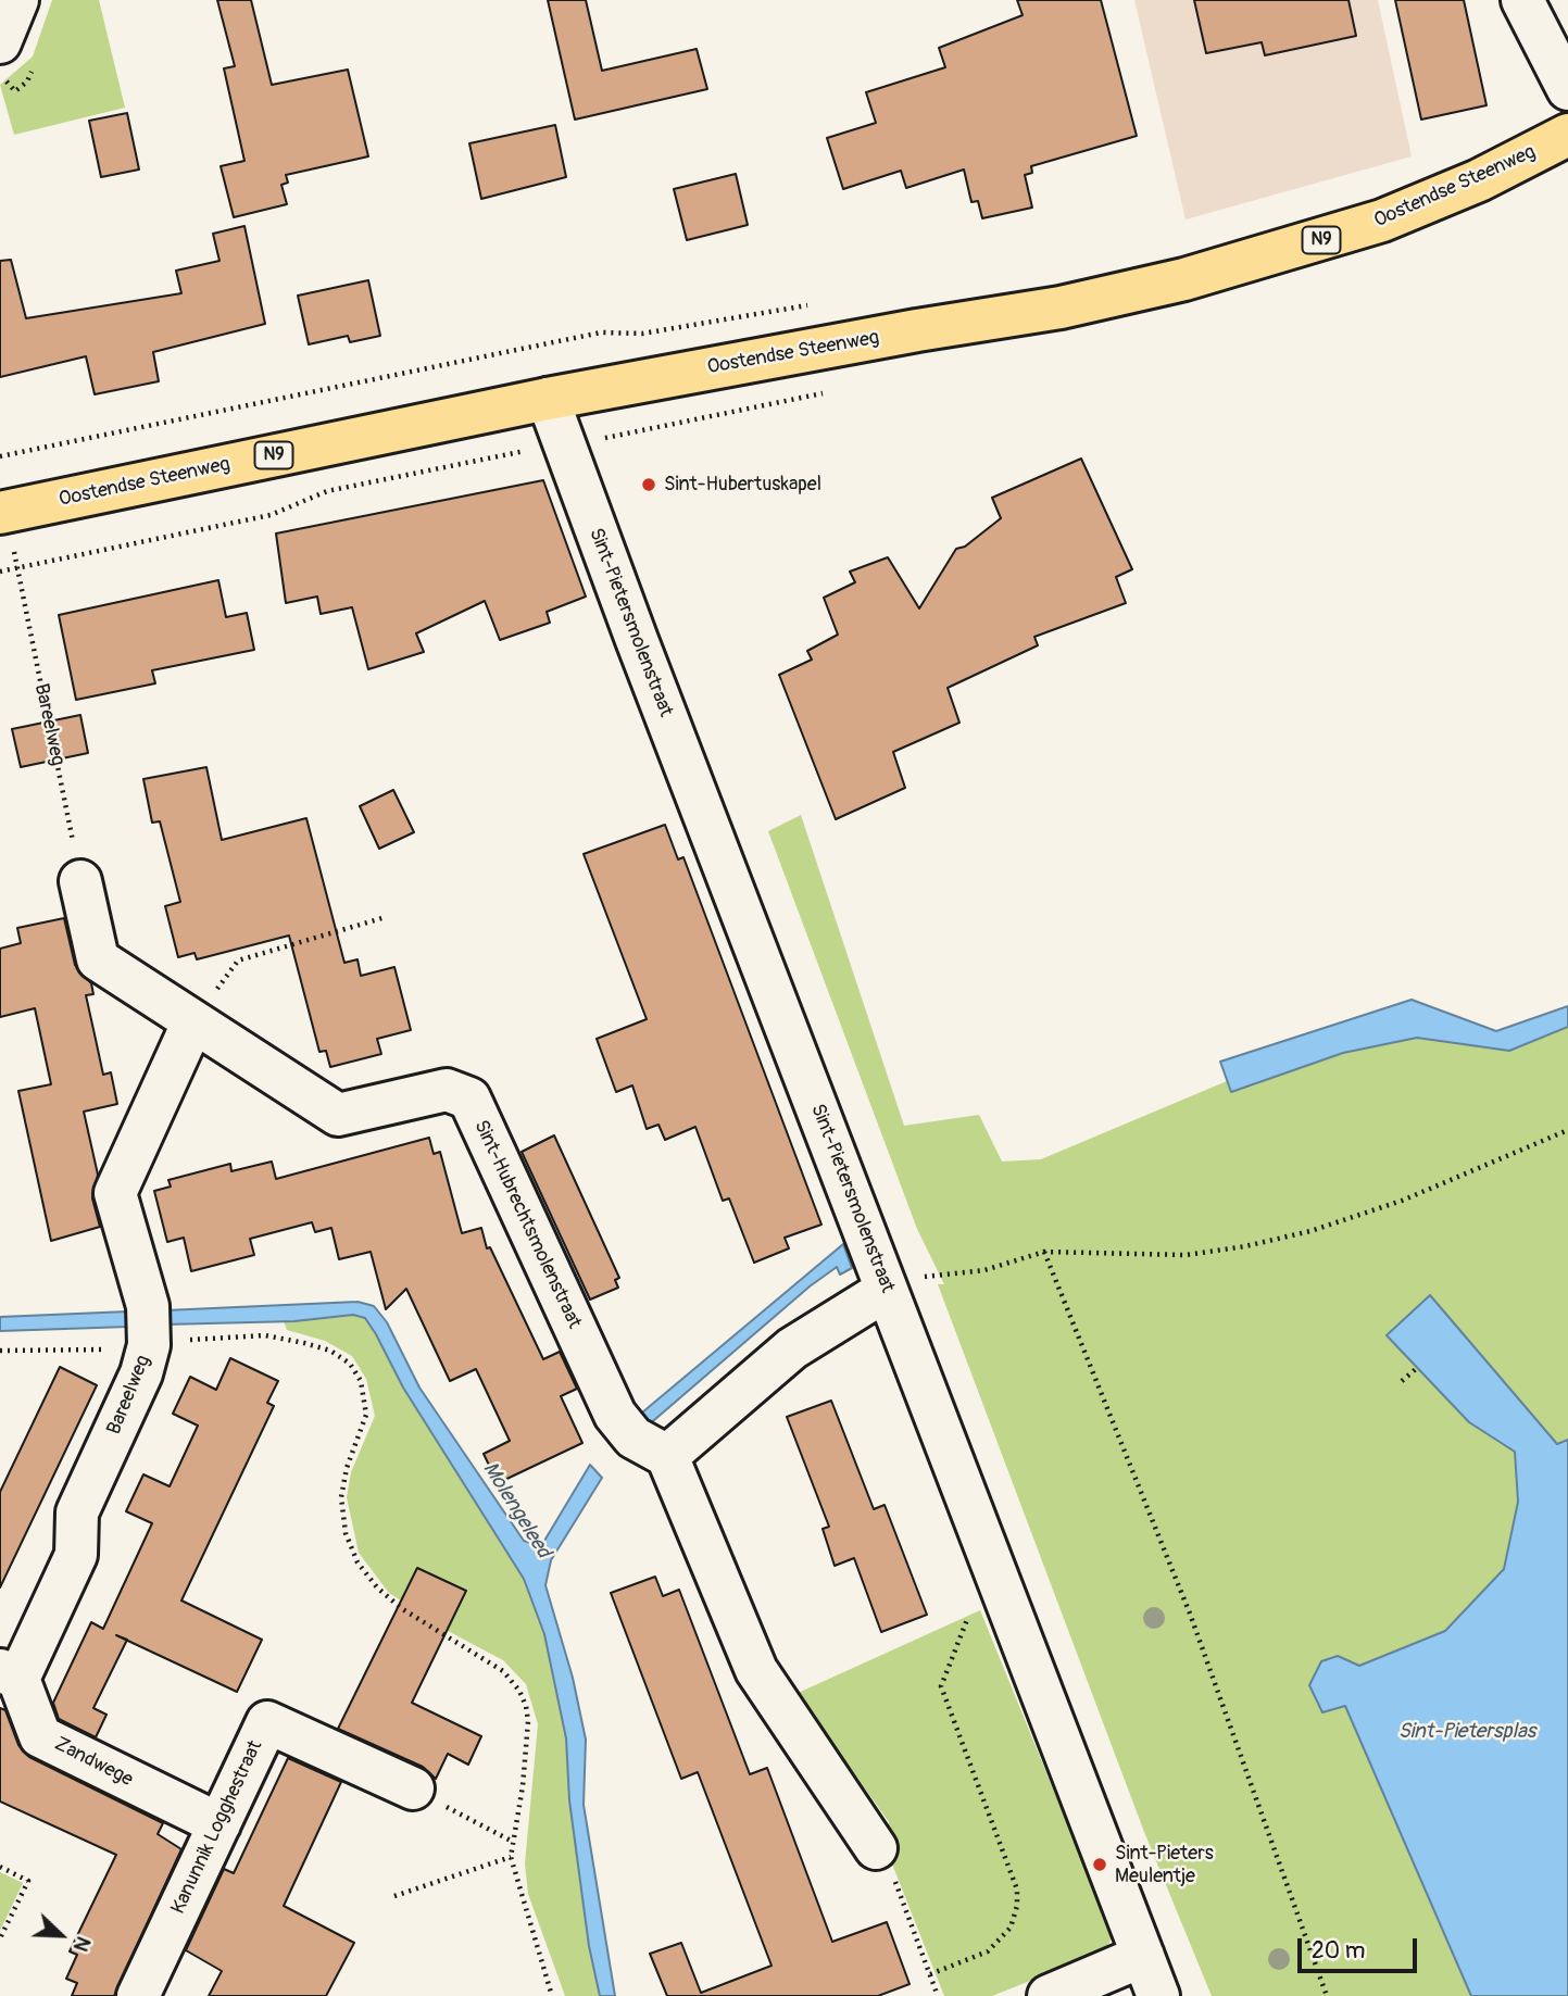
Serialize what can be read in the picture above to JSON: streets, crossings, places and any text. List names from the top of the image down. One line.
{"streets":{"main road":["Oostendse Steenweg","N9"],"street":["Sint-Pietersmolenstraat","Bareelweg","Sint-Hubrechtsmolenstraat","Zandwege","Kanunnik Logghestraat"]},"crossings":[["Oostendse Steenweg","Sint-Pietersmolenstraat"],["Bareelweg","Sint-Hubrechtsmolenstraat"],["Bareelweg","Zandwege"],["Zandwege","Kanunnik Logghestraat"]],"water":["Molengeleed","Sint-Pietersplas"],"places":["Sint-Hubertuskapel","Sint-Pieters Meulentje"],"scale_bar":"20 m","north":"bottom right"}
